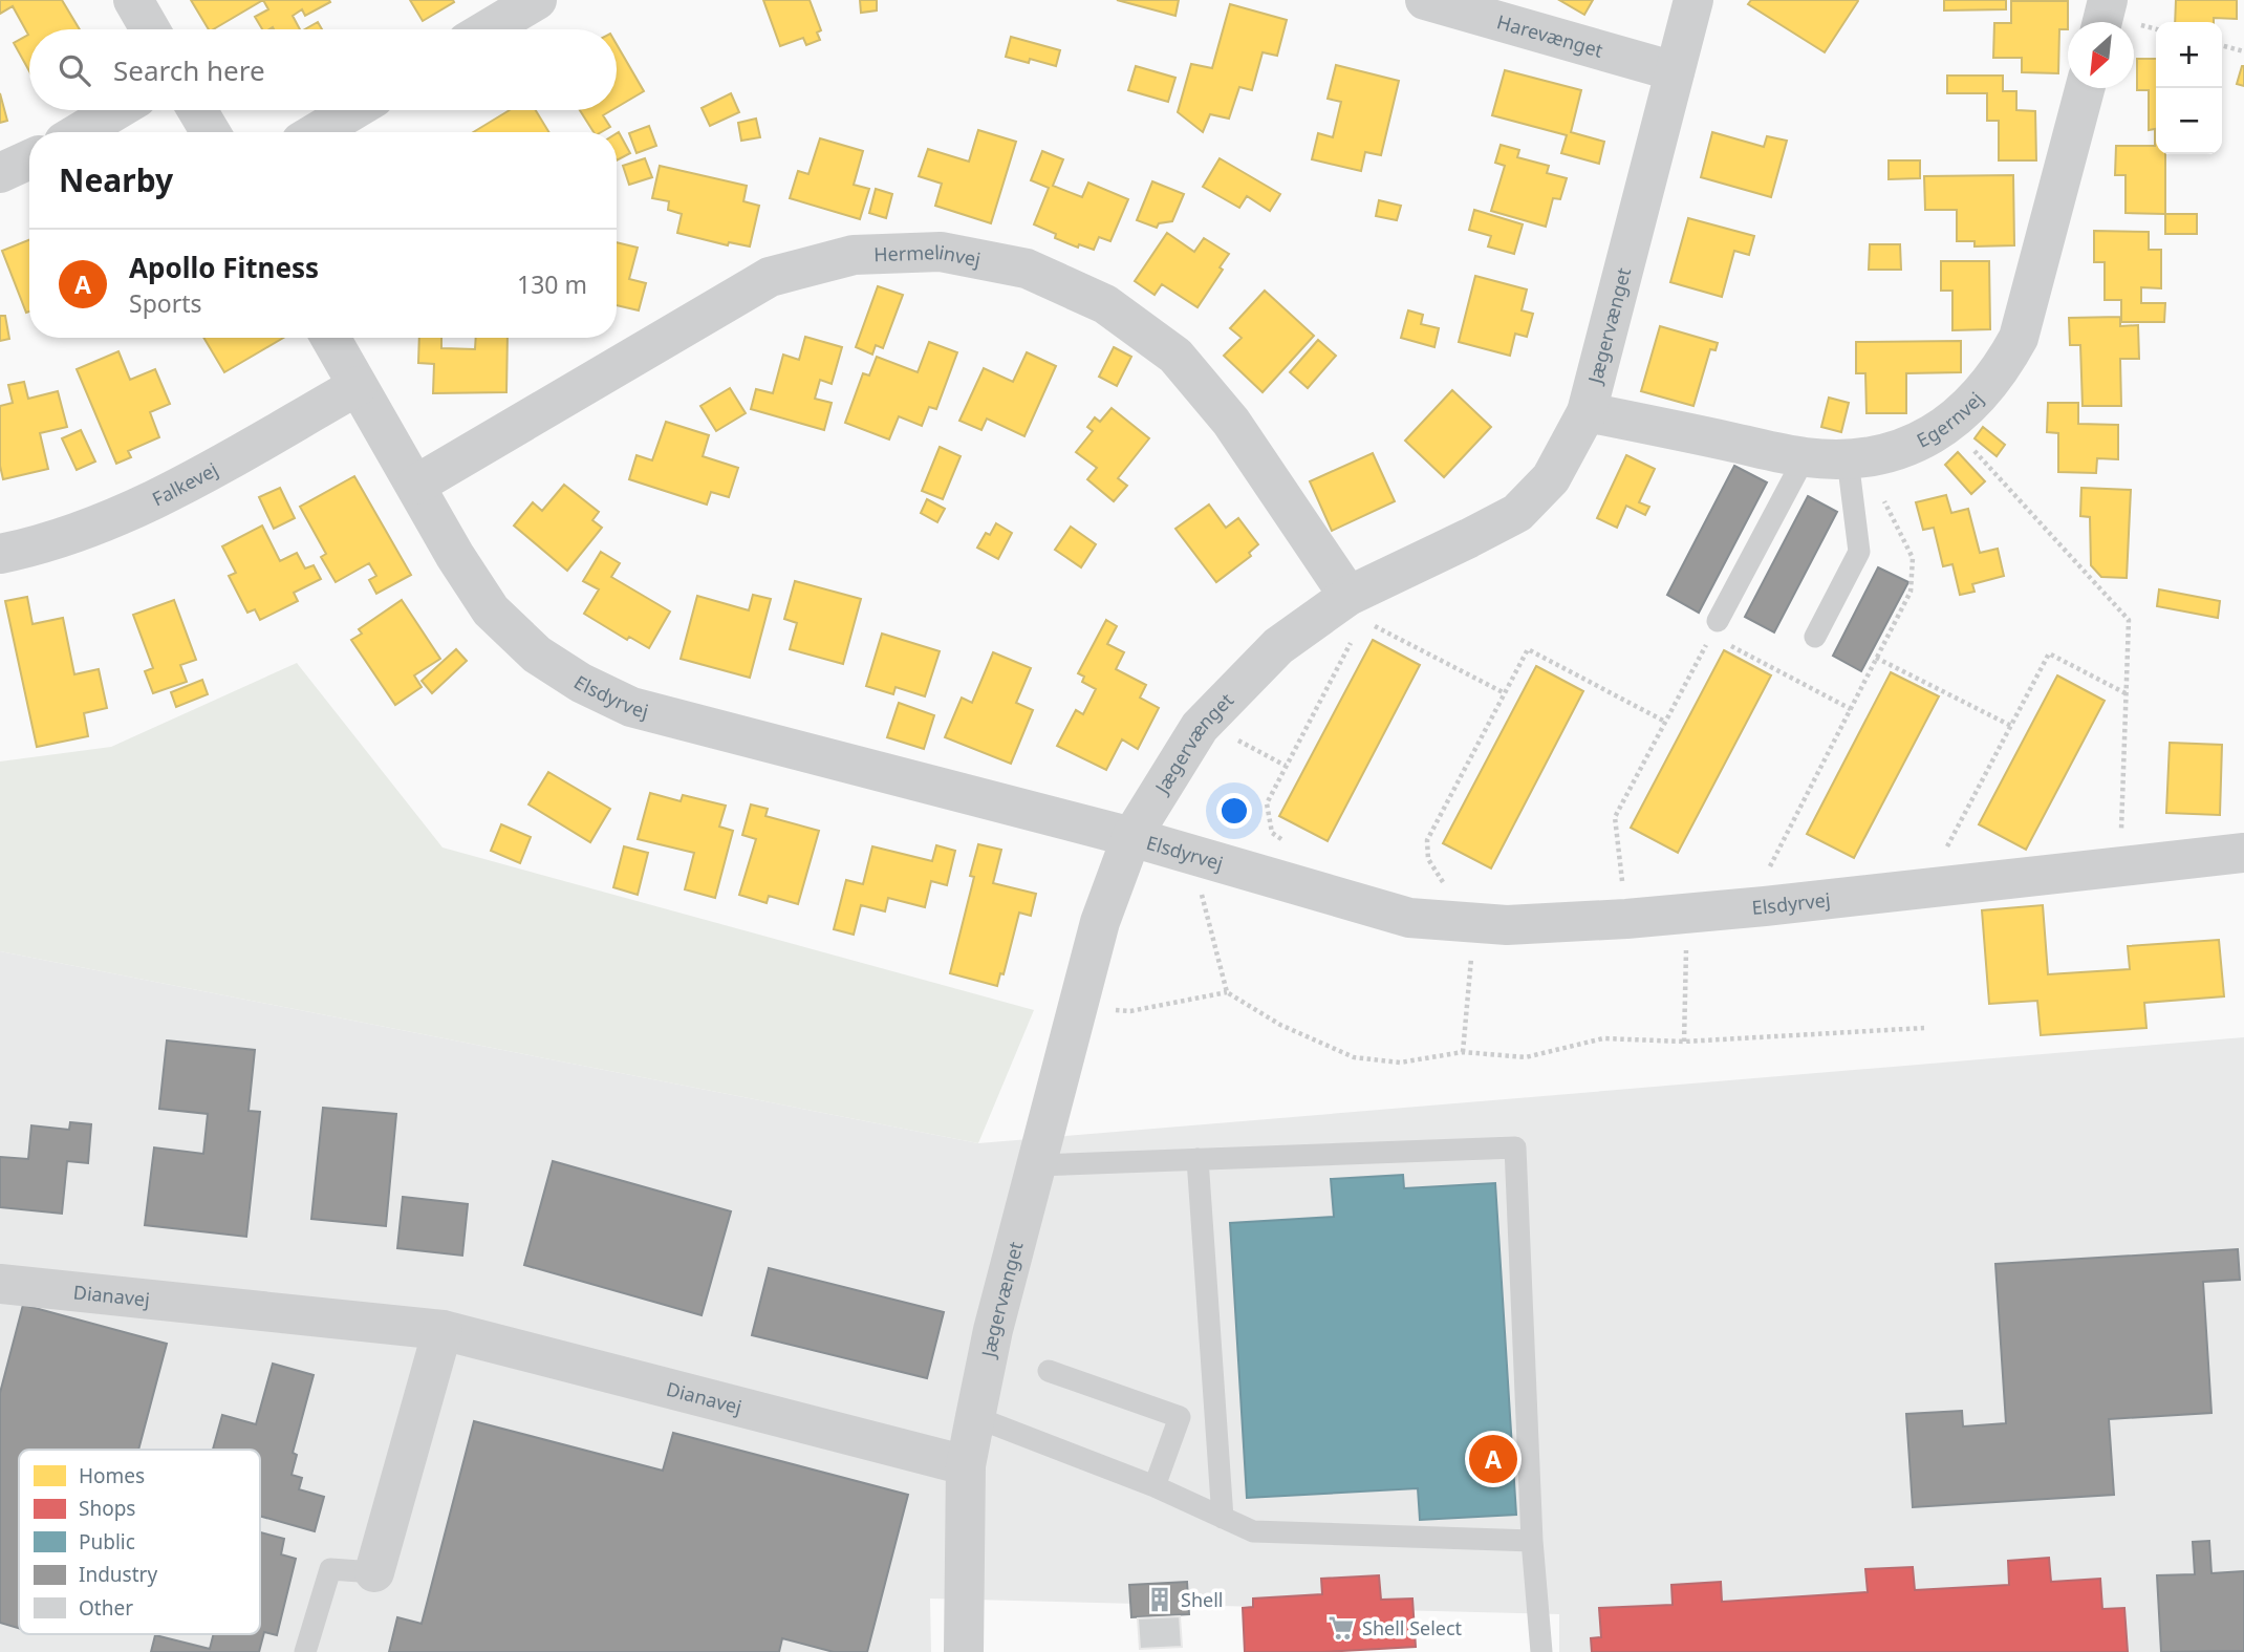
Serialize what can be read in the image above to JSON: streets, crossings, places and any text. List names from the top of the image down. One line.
{"streets":{"street":["Harevænget","Hermelinvej","Jægervænget","Egernvej","Falkevej","Elsdyrvej","Dianavej"]},"crossings":[["Harevænget","Jægervænget"],["Hermelinvej","Jægervænget"],["Hermelinvej","Elsdyrvej"],["Jægervænget","Egernvej"],["Jægervænget","Elsdyrvej"],["Jægervænget","Dianavej"],["Falkevej","Elsdyrvej"]],"places":{"building":["Shell"],"supermarket":["Shell Select"]},"legend":["Homes","Shops","Public","Industry","Other"],"north":"bottom left","page":{"map_buttons":["+","−"],"search":"Search here","heading":"Nearby","list":[{"mark":"A","name":"Apollo Fitness","note":"Sports","value":"130 m"}],"pins":"A"}}
